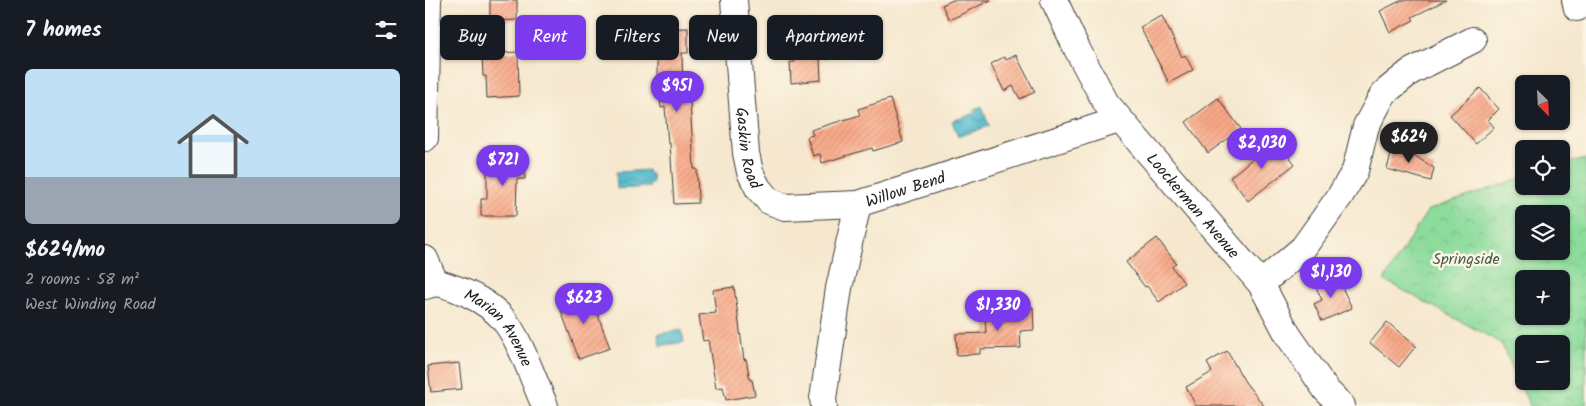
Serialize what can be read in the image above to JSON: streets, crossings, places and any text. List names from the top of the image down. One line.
{"streets":{"street":["Gaskin Road","Willow Bend","Loockerman Avenue","Marian Avenue"]},"crossings":[["Gaskin Road","Willow Bend"],["Willow Bend","Loockerman Avenue"]],"parks":["Springside"],"north":"bottom right","page":{"heading":"7 homes","chip":["Buy","Rent","Filters","New","Apartment"],"list":[{"name":"$624/mo","note":"2 rooms · 58 m² · West Winding Road"}],"price":["$951","$624","$2,030","$721","$1,130","$623","$1,330"],"map_buttons":["+","−"]}}
